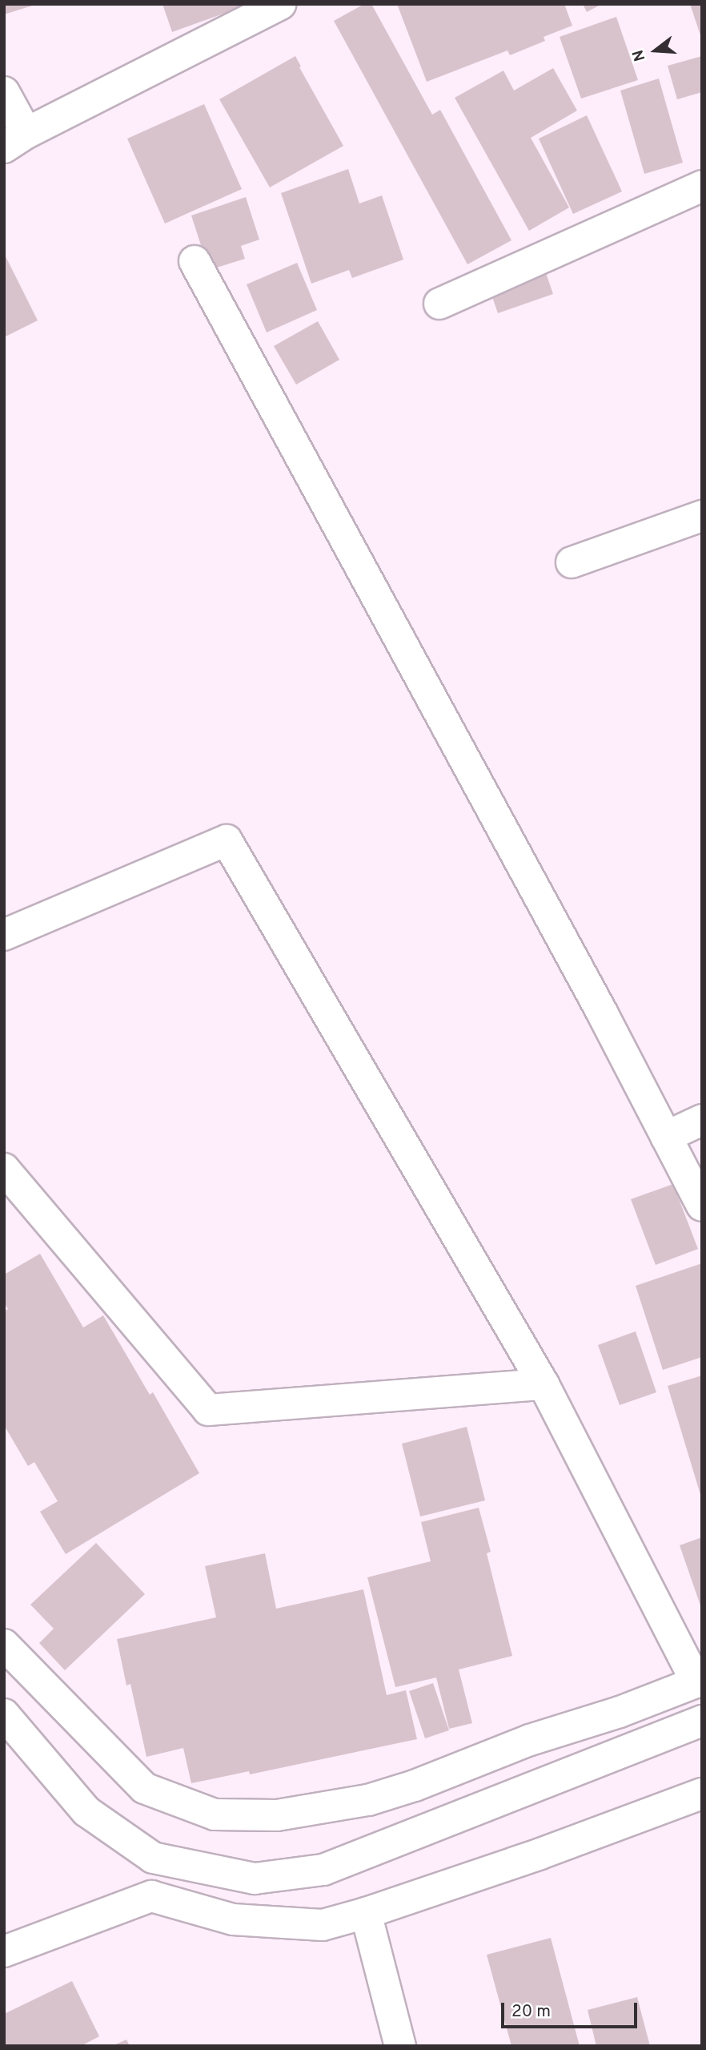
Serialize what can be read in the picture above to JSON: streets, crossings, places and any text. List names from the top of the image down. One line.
{"scale_bar":"20 m","north":"left"}
